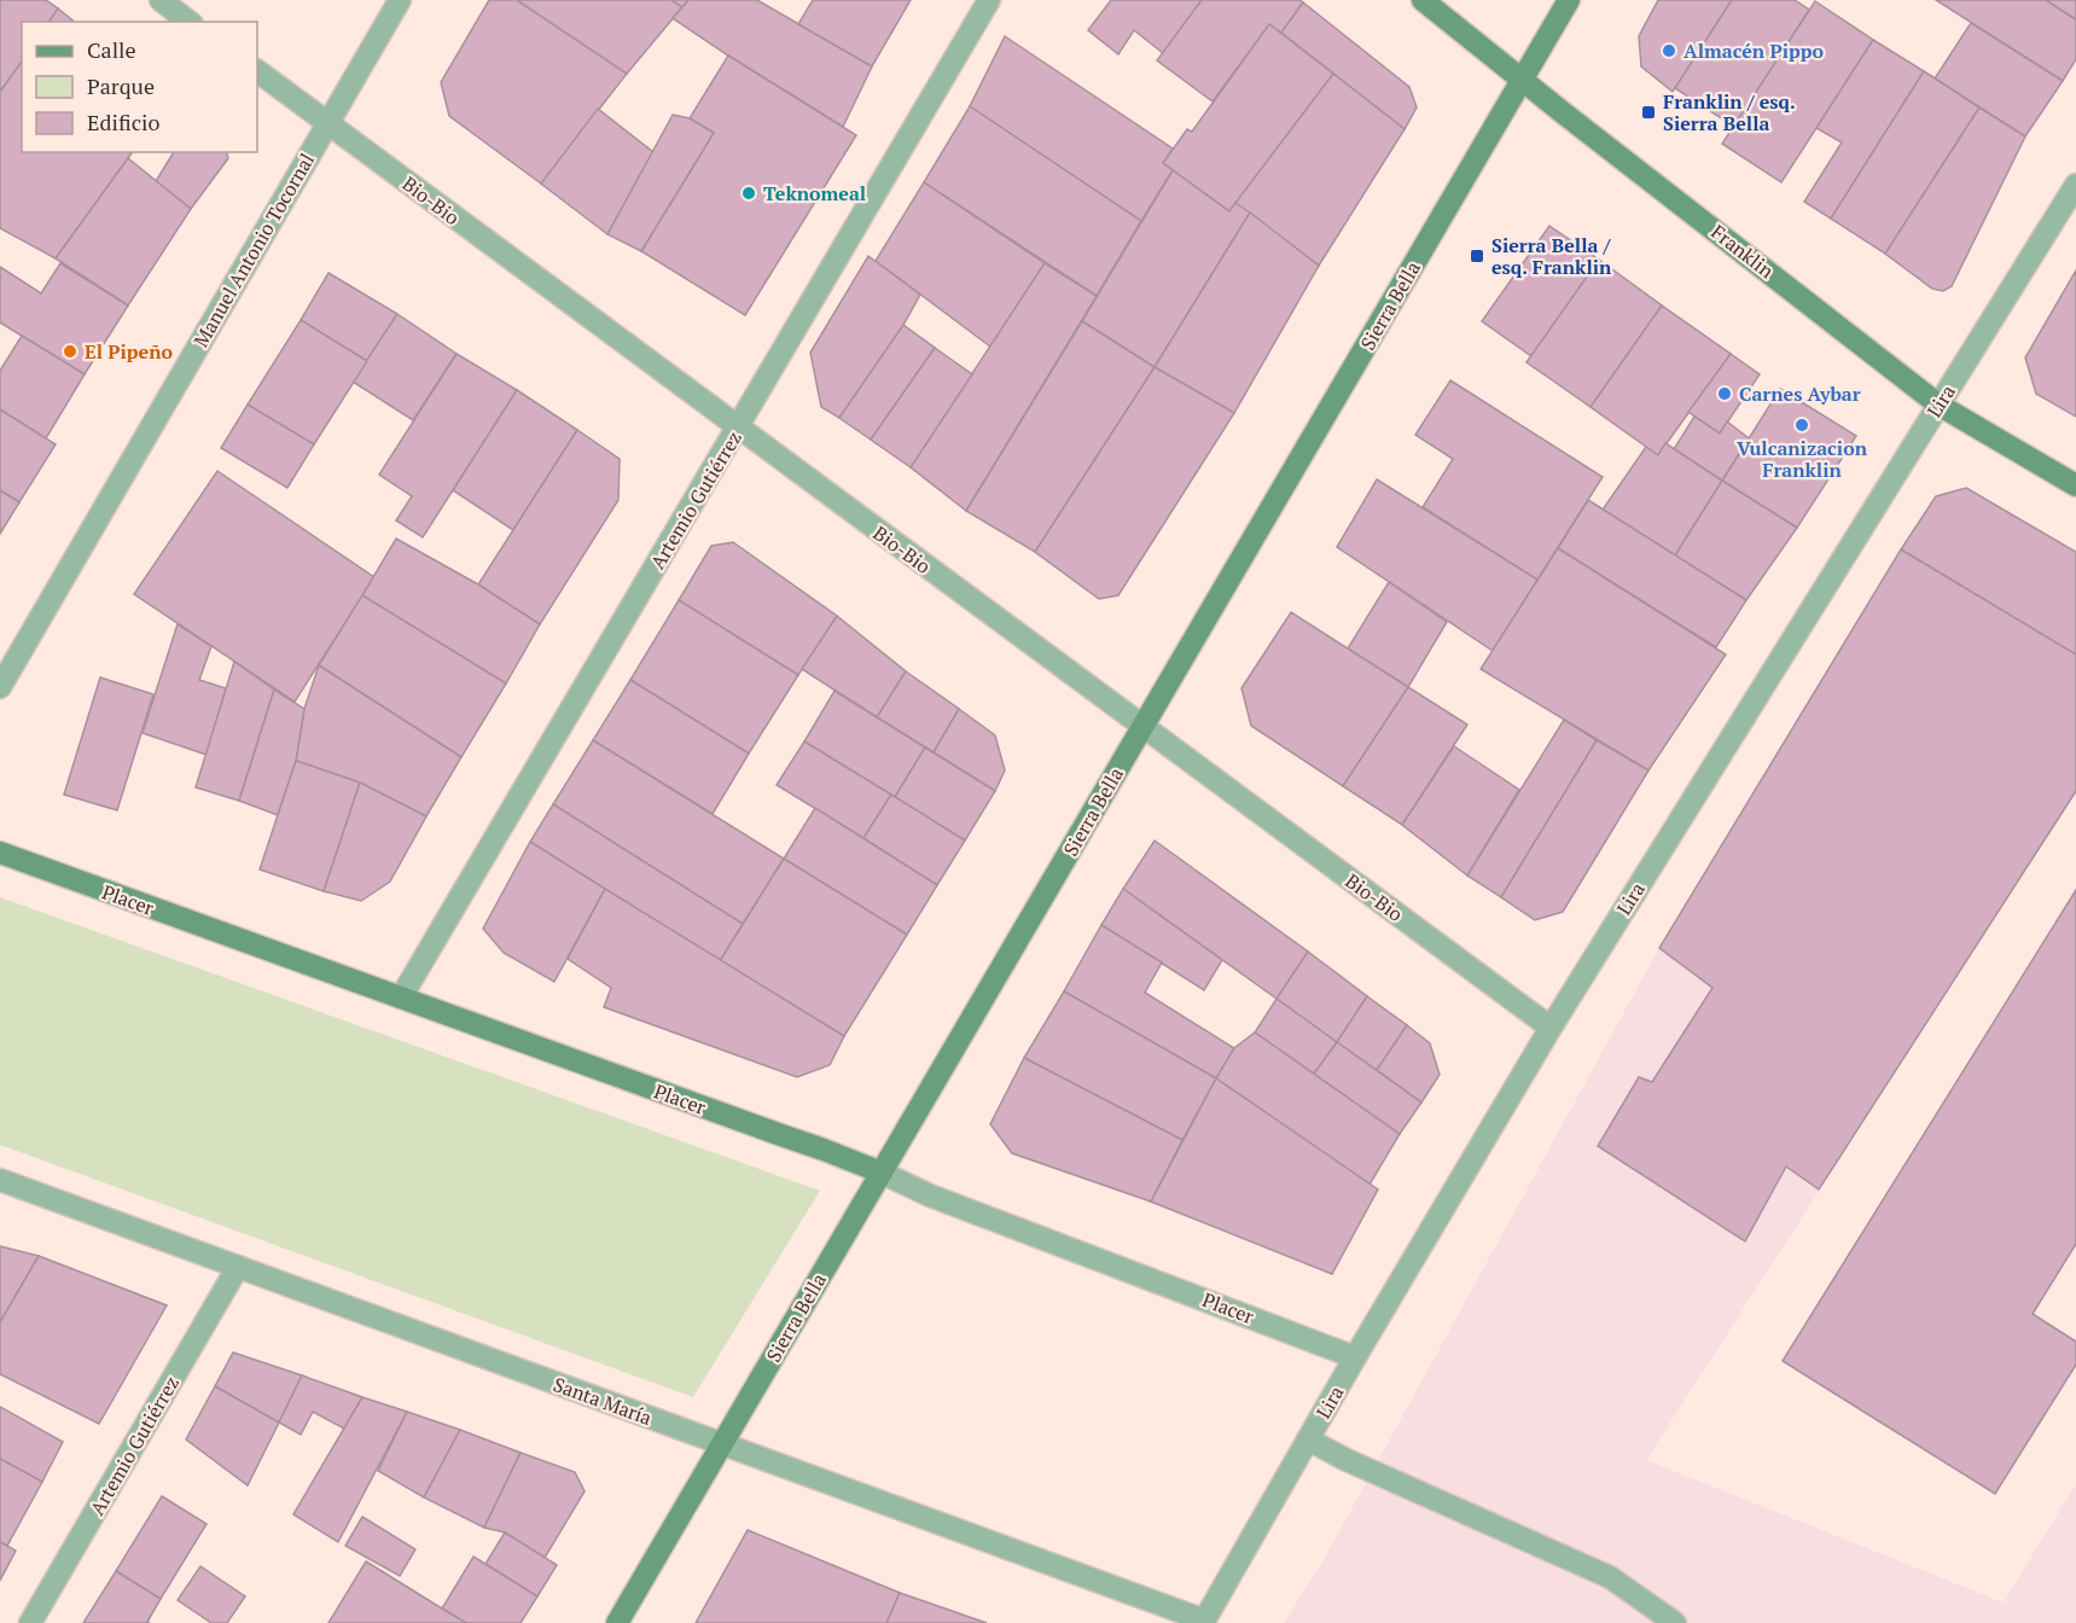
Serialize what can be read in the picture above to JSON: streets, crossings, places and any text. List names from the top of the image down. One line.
{"streets":{"main road":["Franklin","Sierra Bella","Placer"],"street":["Bio-Bio","Manuel Antonio Tocornal","Lira","Artemio Gutiérrez","Santa María"]},"crossings":[["Bio-Bio","Manuel Antonio Tocornal"],["Bio-Bio","Sierra Bella"],["Bio-Bio","Lira"],["Bio-Bio","Artemio Gutiérrez"],["Franklin","Sierra Bella"],["Franklin","Lira"],["Sierra Bella","Placer"],["Sierra Bella","Santa María"],["Lira","Placer"],["Lira","Santa María"],["Artemio Gutiérrez","Placer"],["Artemio Gutiérrez","Santa María"]],"places":{"other":["Almacén Pippo","Teknomeal","El Pipeño","Carnes Aybar","Vulcanizacion Franklin"],"transit":["Franklin / esq. Sierra Bella","Sierra Bella / esq. Franklin"]},"legend":["Calle","Parque","Edificio"]}
